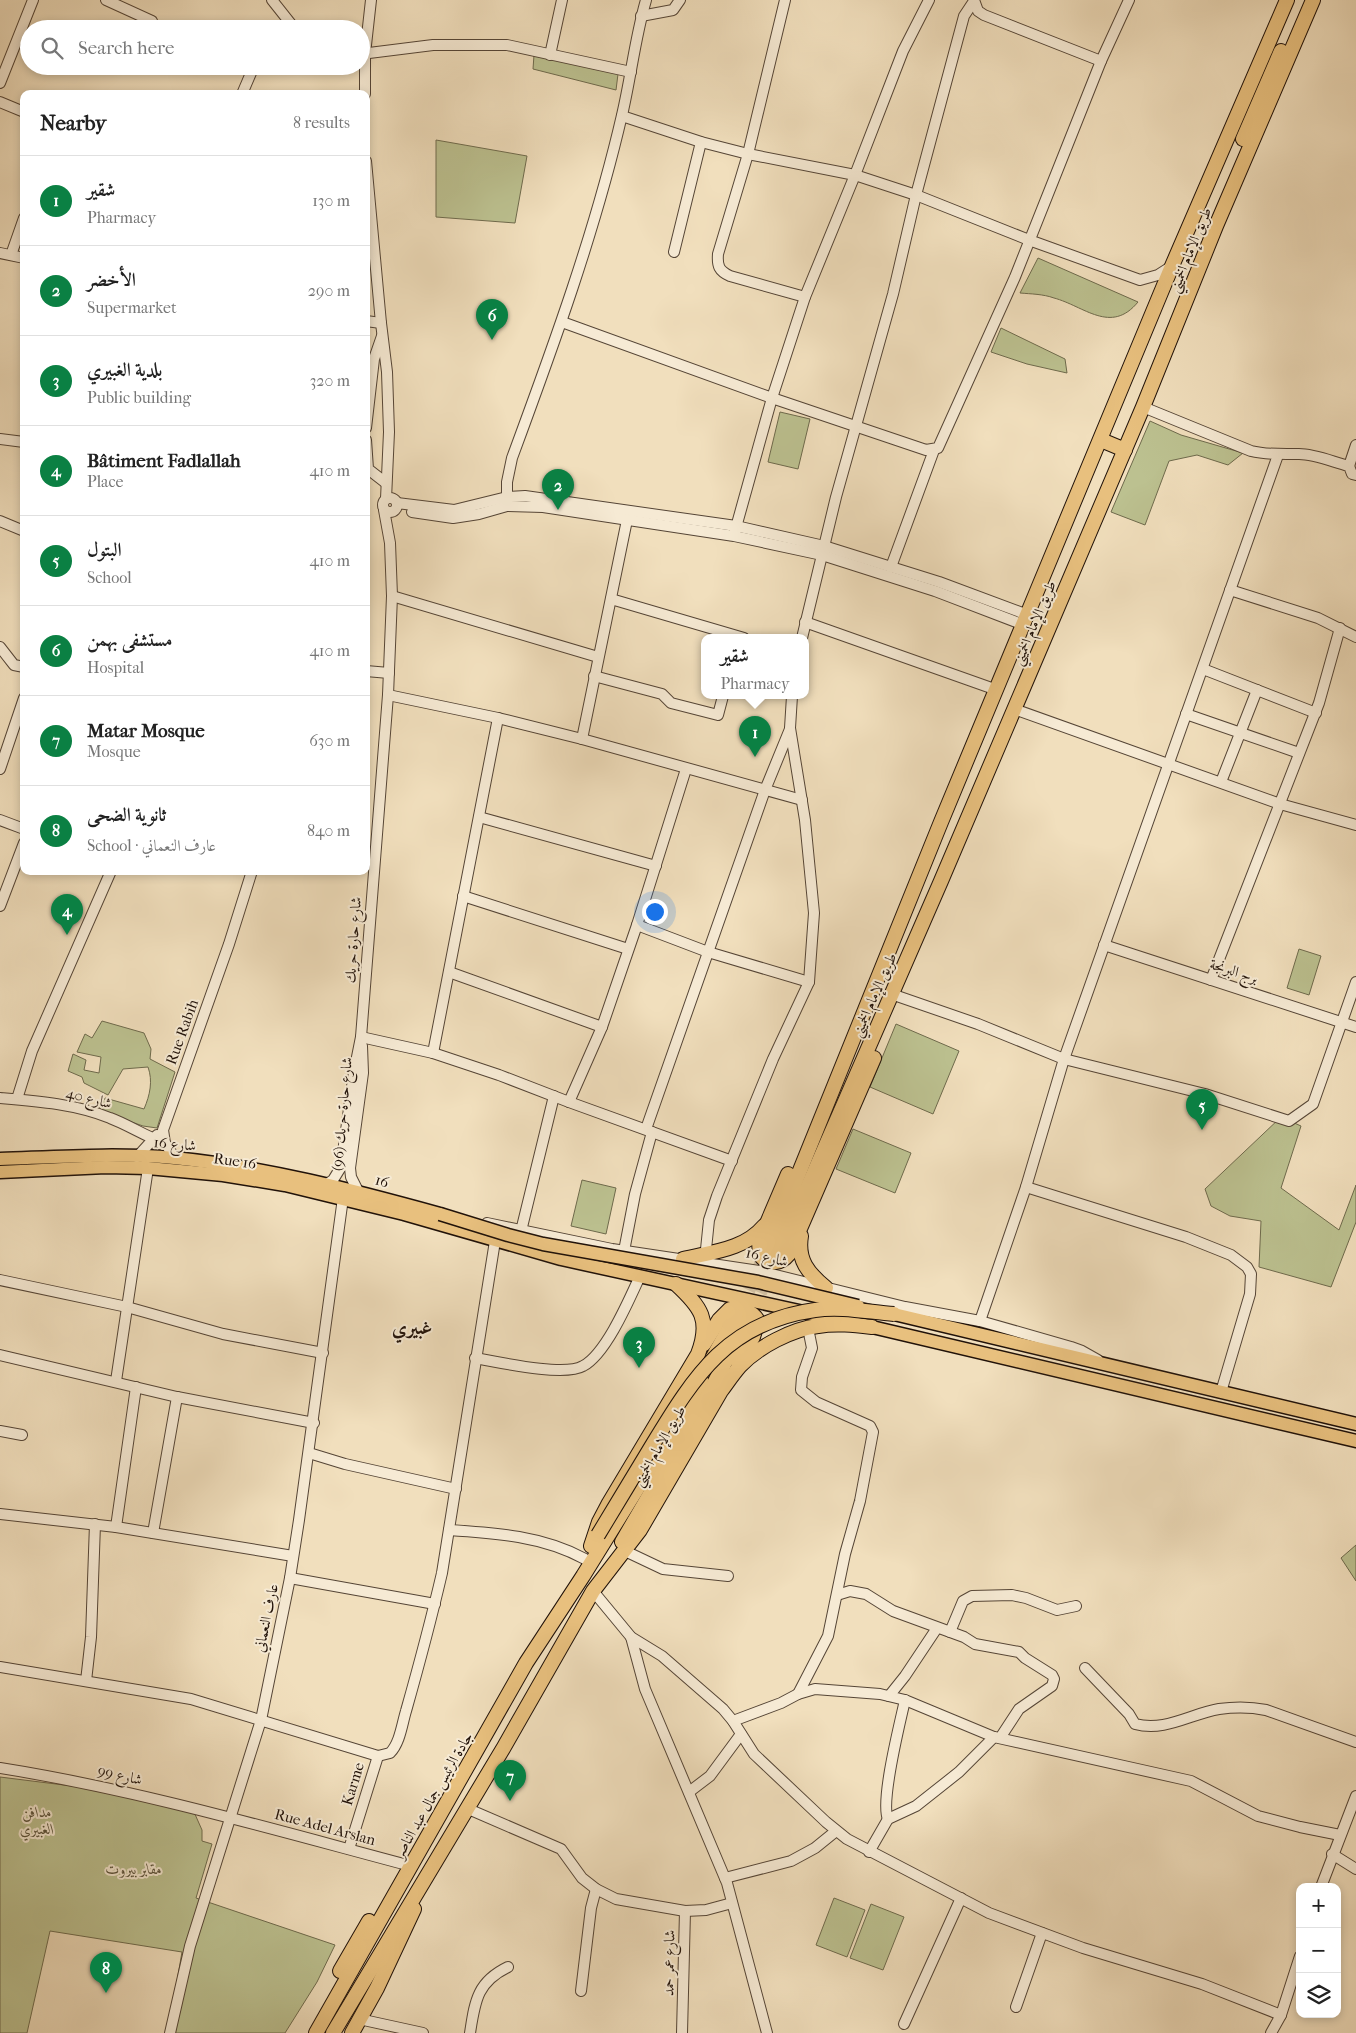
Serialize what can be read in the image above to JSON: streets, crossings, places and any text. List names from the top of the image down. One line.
{"streets":{"highway":["طريق الإمام الخميني","جادة الرئيس جمال عبد الناصر"],"main road":["شارع 16","Rue 16","16"],"street":["شارع حارة حريك","برج البرنجة","Rue Rabih","شارع 40","شارع حارة حريك (96)","عارف النعماني","شارع 99","Karme","Rue Adel Arslan","شارع عمر حمد"]},"crossings":[["طريق الإمام الخميني","جادة الرئيس جمال عبد الناصر"],["شارع حارة حريك","شارع حارة حريك (96)"],["Rue Rabih","شارع 40"],["Rue Rabih","شارع 16"],["شارع حارة حريك (96)","16"],["شارع 16","Rue 16"],["شارع 16","16"],["شارع 16","عارف النعماني"],["Rue 16","16"],["Rue 16","عارف النعماني"],["16","عارف النعماني"],["عارف النعماني","شارع 99"],["عارف النعماني","Rue Adel Arslan"],["شارع 99","Rue Adel Arslan"],["Karme","Rue Adel Arslan"],["جادة الرئيس جمال عبد الناصر","Rue Adel Arslan"]],"districts":["غبيري"],"parks":["مدافن الغبيري","مقابر بيروت"],"page":{"search":"Search here","heading":["Nearby","8 results"],"list":[{"mark":"1","name":"شقير","note":"Pharmacy","value":"130 m"},{"mark":"2","name":"الأخضر","note":"Supermarket","value":"290 m"},{"mark":"3","name":"بلدية الغبيري","note":"Public building","value":"320 m"},{"mark":"4","name":"Bâtiment Fadlallah","note":"Place","value":"410 m"},{"mark":"5","name":"البتول","note":"School","value":"410 m"},{"mark":"6","name":"مستشفى بهمن","note":"Hospital","value":"410 m"},{"mark":"7","name":"Matar Mosque","note":"Mosque","value":"630 m"},{"mark":"8","name":"ثانوية الضحى","note":"School · عارف النعماني","value":"840 m"}],"pins":["6","2","1","4","5","3","7","8"],"popup":["شقير","Pharmacy"],"map_buttons":["+","−"]}}
